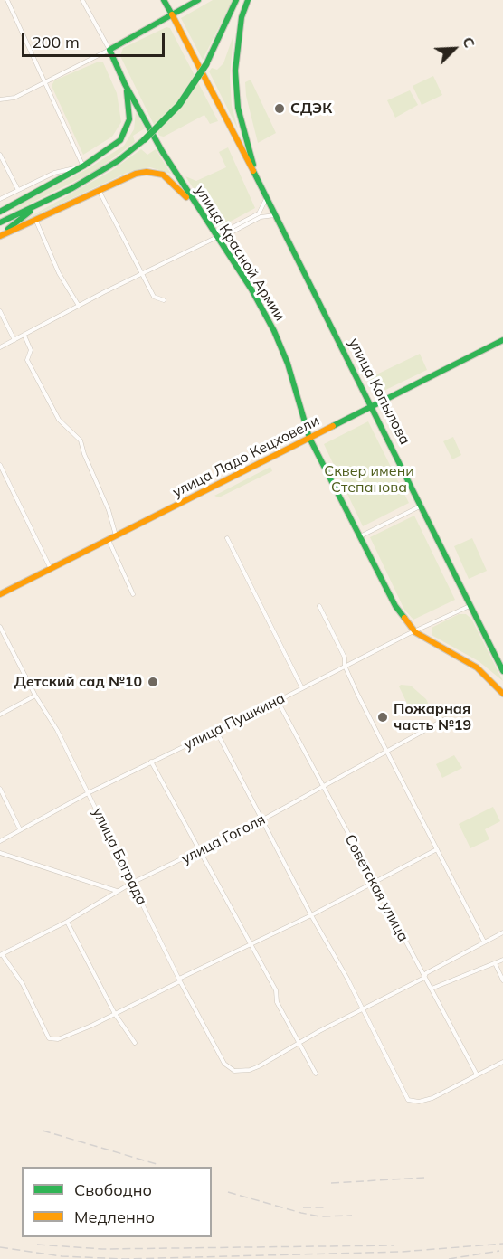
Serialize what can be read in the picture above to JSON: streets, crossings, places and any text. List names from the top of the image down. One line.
{"streets":{"main road":["улица Красной Армии","улица Копылова","улица Ладо Кецховели"],"street":["улица Пушкина","улица Гоголя","улица Бограда","Советская улица"]},"crossings":[["улица Красной Армии","улица Ладо Кецховели"],["улица Красной Армии","улица Пушкина"],["улица Копылова","улица Ладо Кецховели"],["улица Копылова","улица Пушкина"],["улица Пушкина","улица Бограда"],["улица Пушкина","Советская улица"],["улица Гоголя","улица Бограда"],["улица Гоголя","Советская улица"]],"parks":["Сквер имени Степанова"],"places":["СДЭК","Детский сад №10","Пожарная часть №19"],"legend":["Свободно","Медленно"],"scale_bar":"200 m","north":"top right"}
